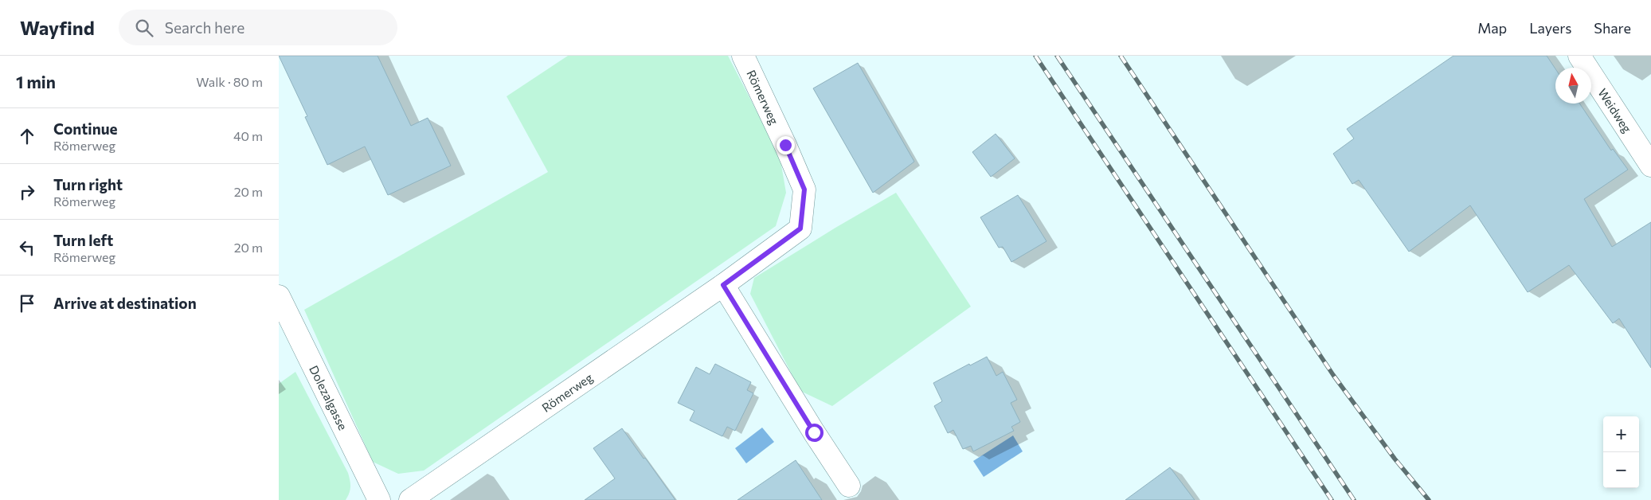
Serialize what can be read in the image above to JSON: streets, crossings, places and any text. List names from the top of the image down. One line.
{"streets":{"street":["Römerweg","Weidweg","Dolezalgasse"]},"north":"top","page":{"header":"Wayfind","search":"Search here","nav":["Map","Layers","Share"],"heading":["1 min","Walk · 80 m"],"list":[["Continue","Römerweg","40 m"],["Turn right","Römerweg","20 m"],["Turn left","Römerweg","20 m"],"Arrive at destination"],"map_buttons":["+","−"]}}
